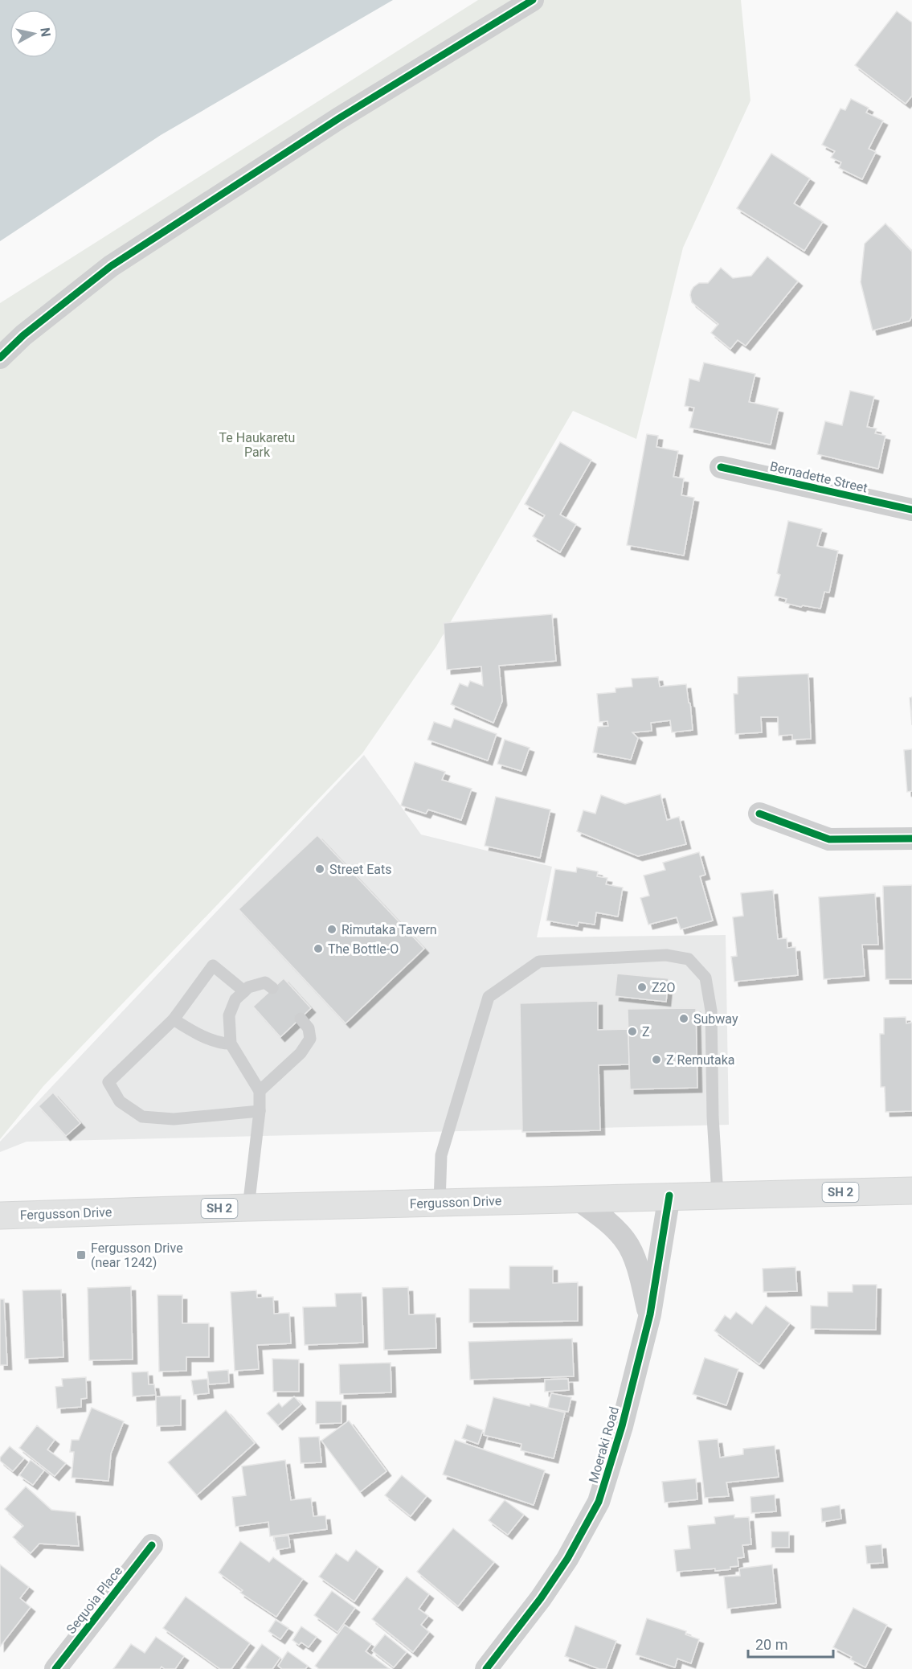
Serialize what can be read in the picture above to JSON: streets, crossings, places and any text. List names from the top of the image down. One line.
{"streets":{"highway":["SH 2","Fergusson Drive"],"street":["Bernadette Street","Moeraki Road","Sequoia Place"]},"crossings":[["Fergusson Drive","Moeraki Road"]],"parks":["Te Haukaretu Park"],"places":{"other":["Street Eats","Rimutaka Tavern","The Bottle-O","Z2O","Subway","Z","Z Remutaka"],"transit":["Fergusson Drive (near 1242)"]},"scale_bar":"20 m","north":"right"}
